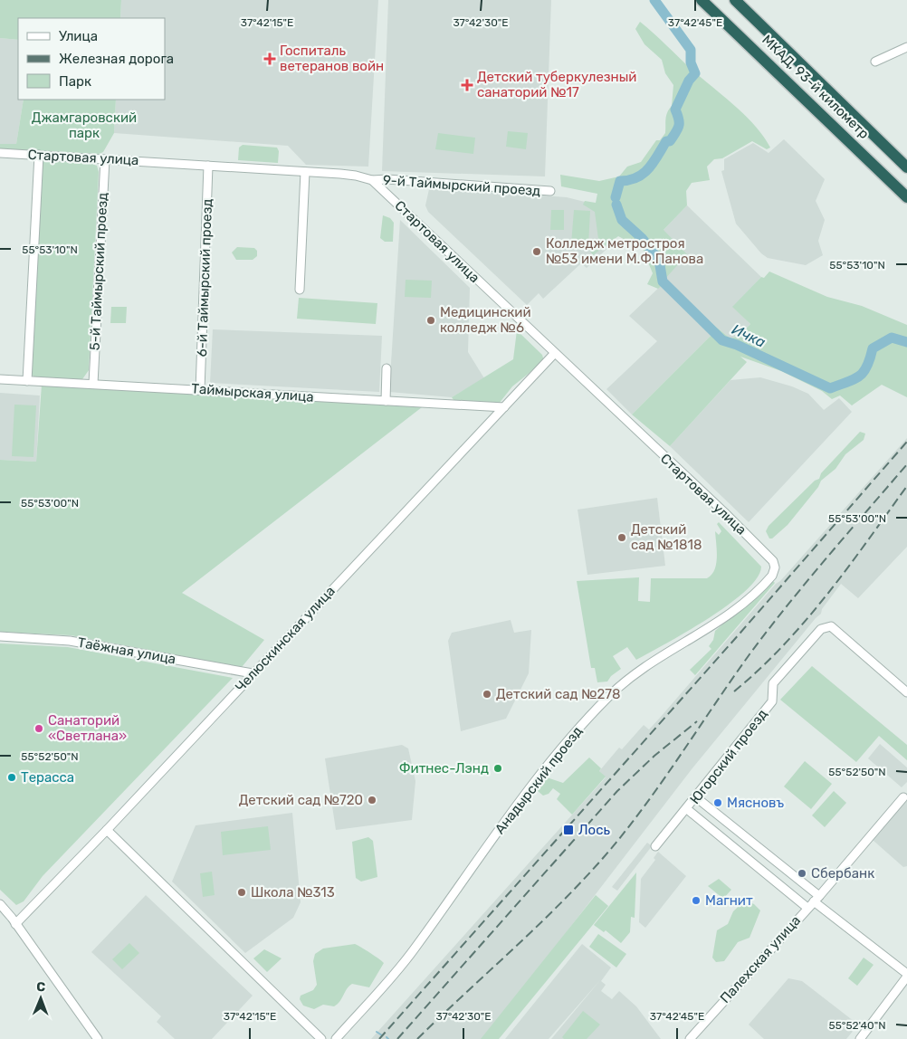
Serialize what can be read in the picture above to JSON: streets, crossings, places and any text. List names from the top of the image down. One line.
{"streets":{"highway":["МКАД, 93-й километр"],"street":["Стартовая улица","9-й Таймырский проезд","5-й Таймырский проезд","6-й Таймырский проезд","Таймырская улица","Челюскинская улица","Таёжная улица","Югорский проезд","Анадырский проезд","Палехская улица"]},"crossings":[["Стартовая улица","9-й Таймырский проезд"],["Стартовая улица","5-й Таймырский проезд"],["Стартовая улица","6-й Таймырский проезд"],["Стартовая улица","Челюскинская улица"],["Стартовая улица","Анадырский проезд"],["5-й Таймырский проезд","Таймырская улица"],["6-й Таймырский проезд","Таймырская улица"],["Таймырская улица","Челюскинская улица"],["Челюскинская улица","Таёжная улица"]],"water":["Ичка"],"parks":["Джамгаровский парк"],"places":{"health":["Госпиталь ветеранов войн","Детский туберкулезный санаторий №17"],"other":["Колледж метростроя №53 имени М.Ф.Панова","Медицинский колледж №6","Детский сад №1818","Детский сад №278","Санаторий «Светлана»","Фитнес-Лэнд","Терасса","Детский сад №720","Мясновъ","Сбербанк","Школа №313","Магнит"],"transit":["Лось"]},"legend":["Улица","Железная дорога","Парк"],"north":"top","coordinates":["37°42'15\"E","37°42'30\"E","37°42'45\"E","55°53'10\"N","55°53'00\"N","55°52'50\"N","55°52'40\"N"]}
